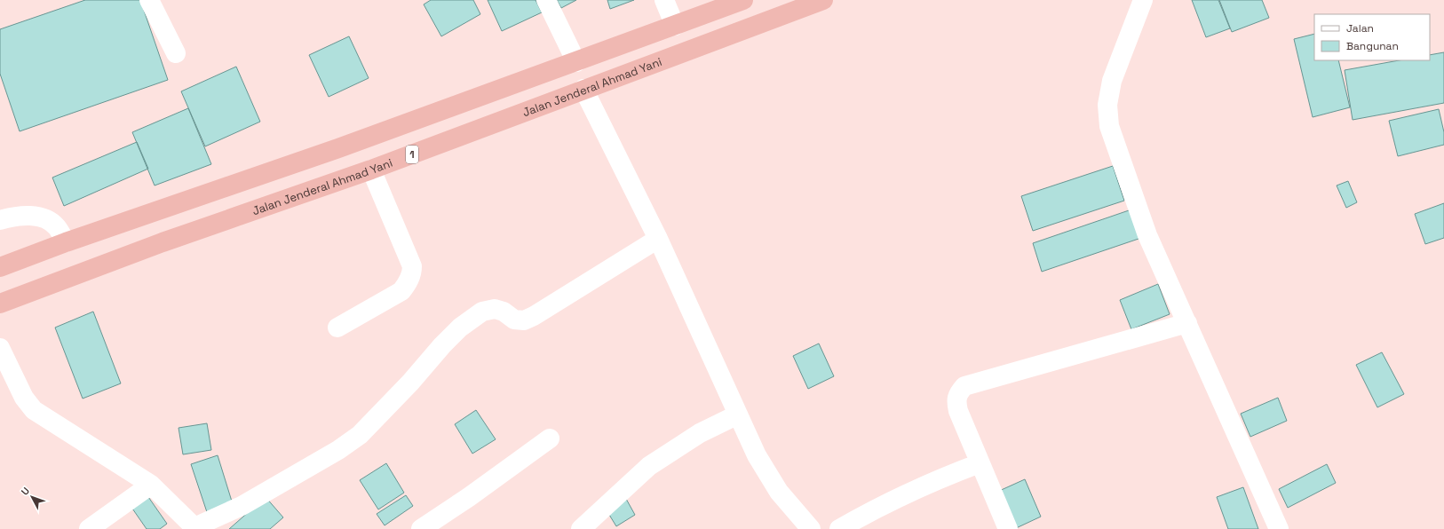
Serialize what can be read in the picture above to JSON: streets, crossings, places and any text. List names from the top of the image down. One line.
{"streets":{"highway":["Jalan Jenderal Ahmad Yani","1"]},"legend":["Jalan","Bangunan"],"north":"top left"}
